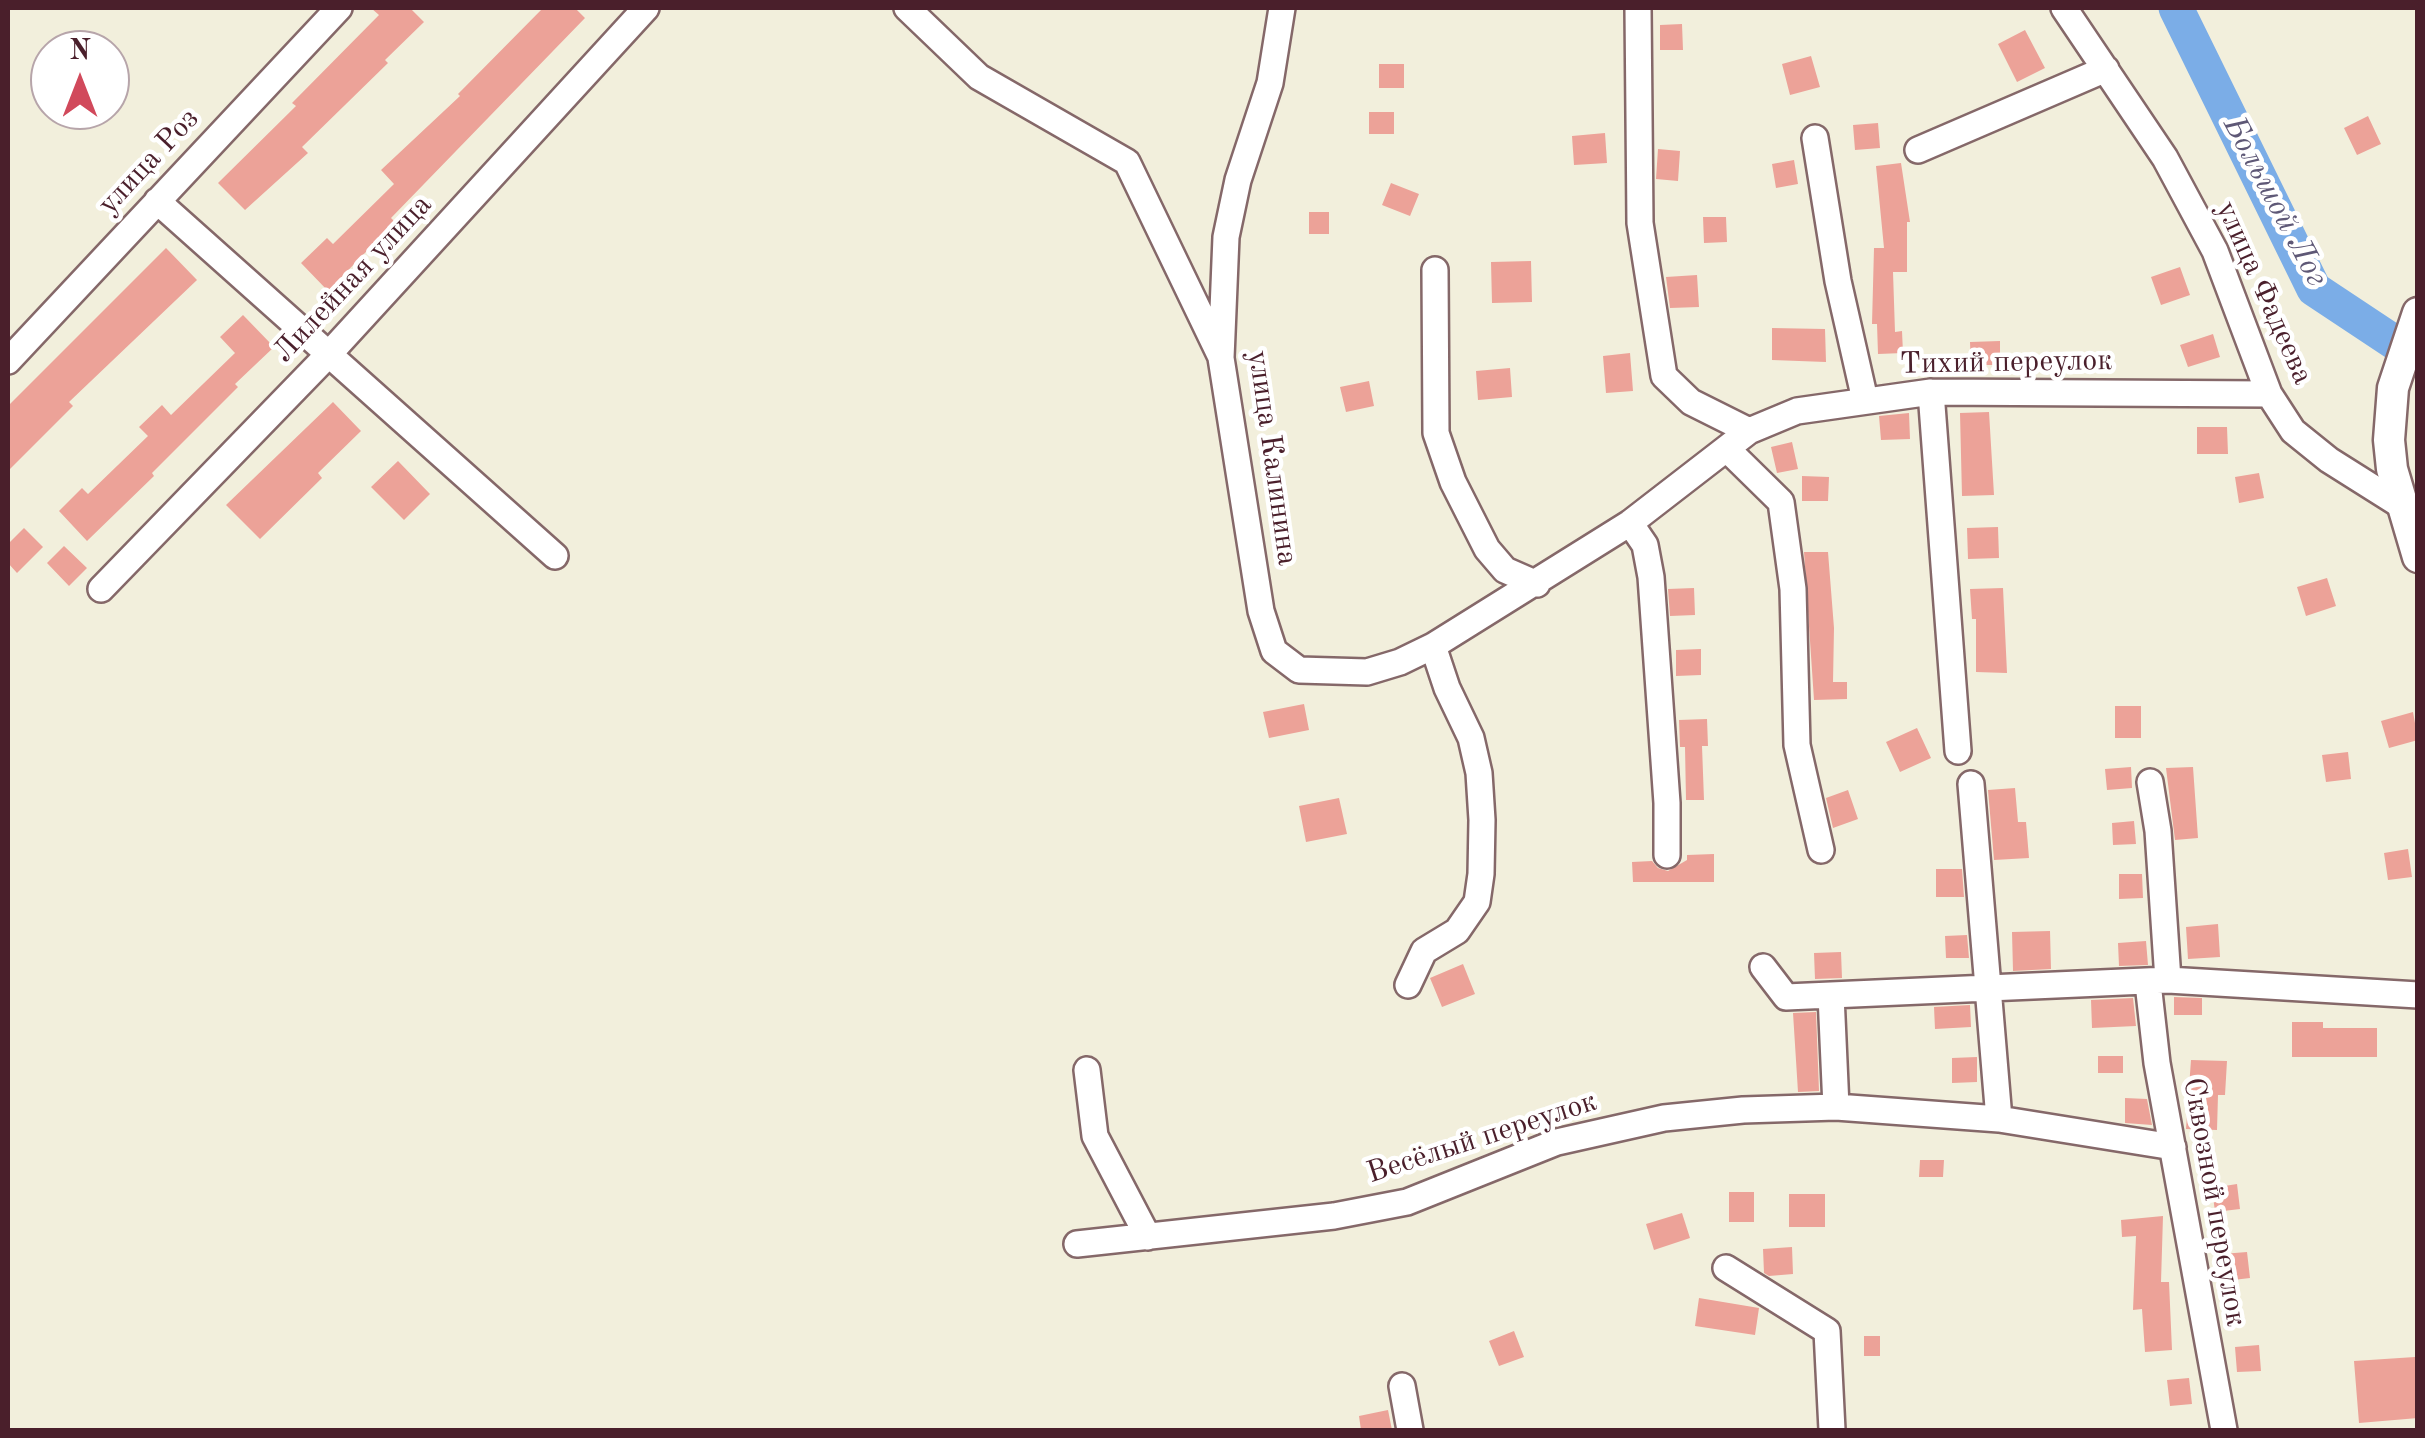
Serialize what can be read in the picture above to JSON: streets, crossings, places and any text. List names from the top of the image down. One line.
{"streets":{"street":["улица Роз","Лилейная улица","улица Фадеева","Тихий переулок","улица Калинина","Весёлый переулок","Сквозной переулок"]},"crossings":[["улица Фадеева","Тихий переулок"],["Тихий переулок","улица Калинина"],["Весёлый переулок","Сквозной переулок"]],"water":["Большой Лог"],"north":"top"}
